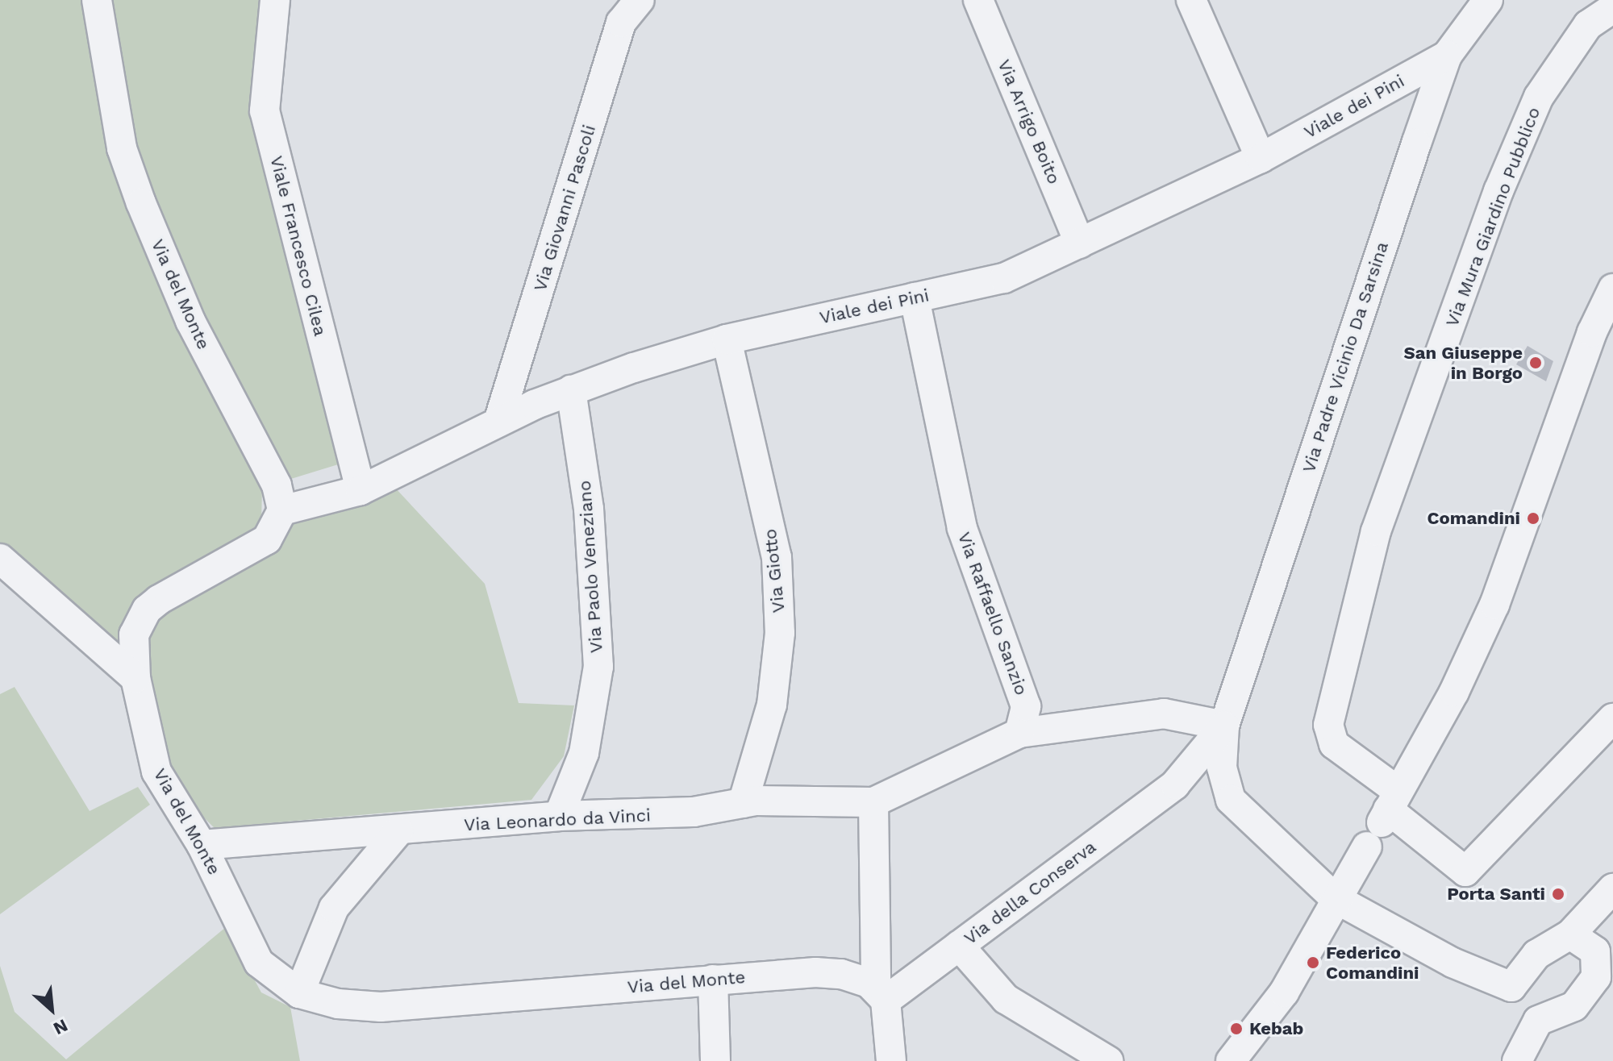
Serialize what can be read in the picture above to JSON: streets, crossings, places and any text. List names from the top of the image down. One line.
{"streets":{"street":["Viale dei Pini","Via Arrigo Boito","Via Giovanni Pascoli","Via Mura Giardino Pubblico","Viale Francesco Cilea","Via del Monte","Via Padre Vicinio Da Sarsina","Via Paolo Veneziano","Via Giotto","Via Raffaello Sanzio","Via Leonardo da Vinci","Via della Conserva"]},"crossings":[["Viale dei Pini","Via Arrigo Boito"],["Viale dei Pini","Via Giovanni Pascoli"],["Viale dei Pini","Viale Francesco Cilea"],["Viale dei Pini","Via del Monte"],["Viale dei Pini","Via Padre Vicinio Da Sarsina"],["Viale dei Pini","Via Paolo Veneziano"],["Viale dei Pini","Via Giotto"],["Viale dei Pini","Via Raffaello Sanzio"],["Via del Monte","Via Leonardo da Vinci"],["Via del Monte","Via della Conserva"],["Via Padre Vicinio Da Sarsina","Via della Conserva"],["Via Paolo Veneziano","Via Leonardo da Vinci"],["Via Giotto","Via Leonardo da Vinci"]],"places":["San Giuseppe in Borgo","Comandini","Porta Santi","Federico Comandini","Kebab"],"north":"bottom right"}
